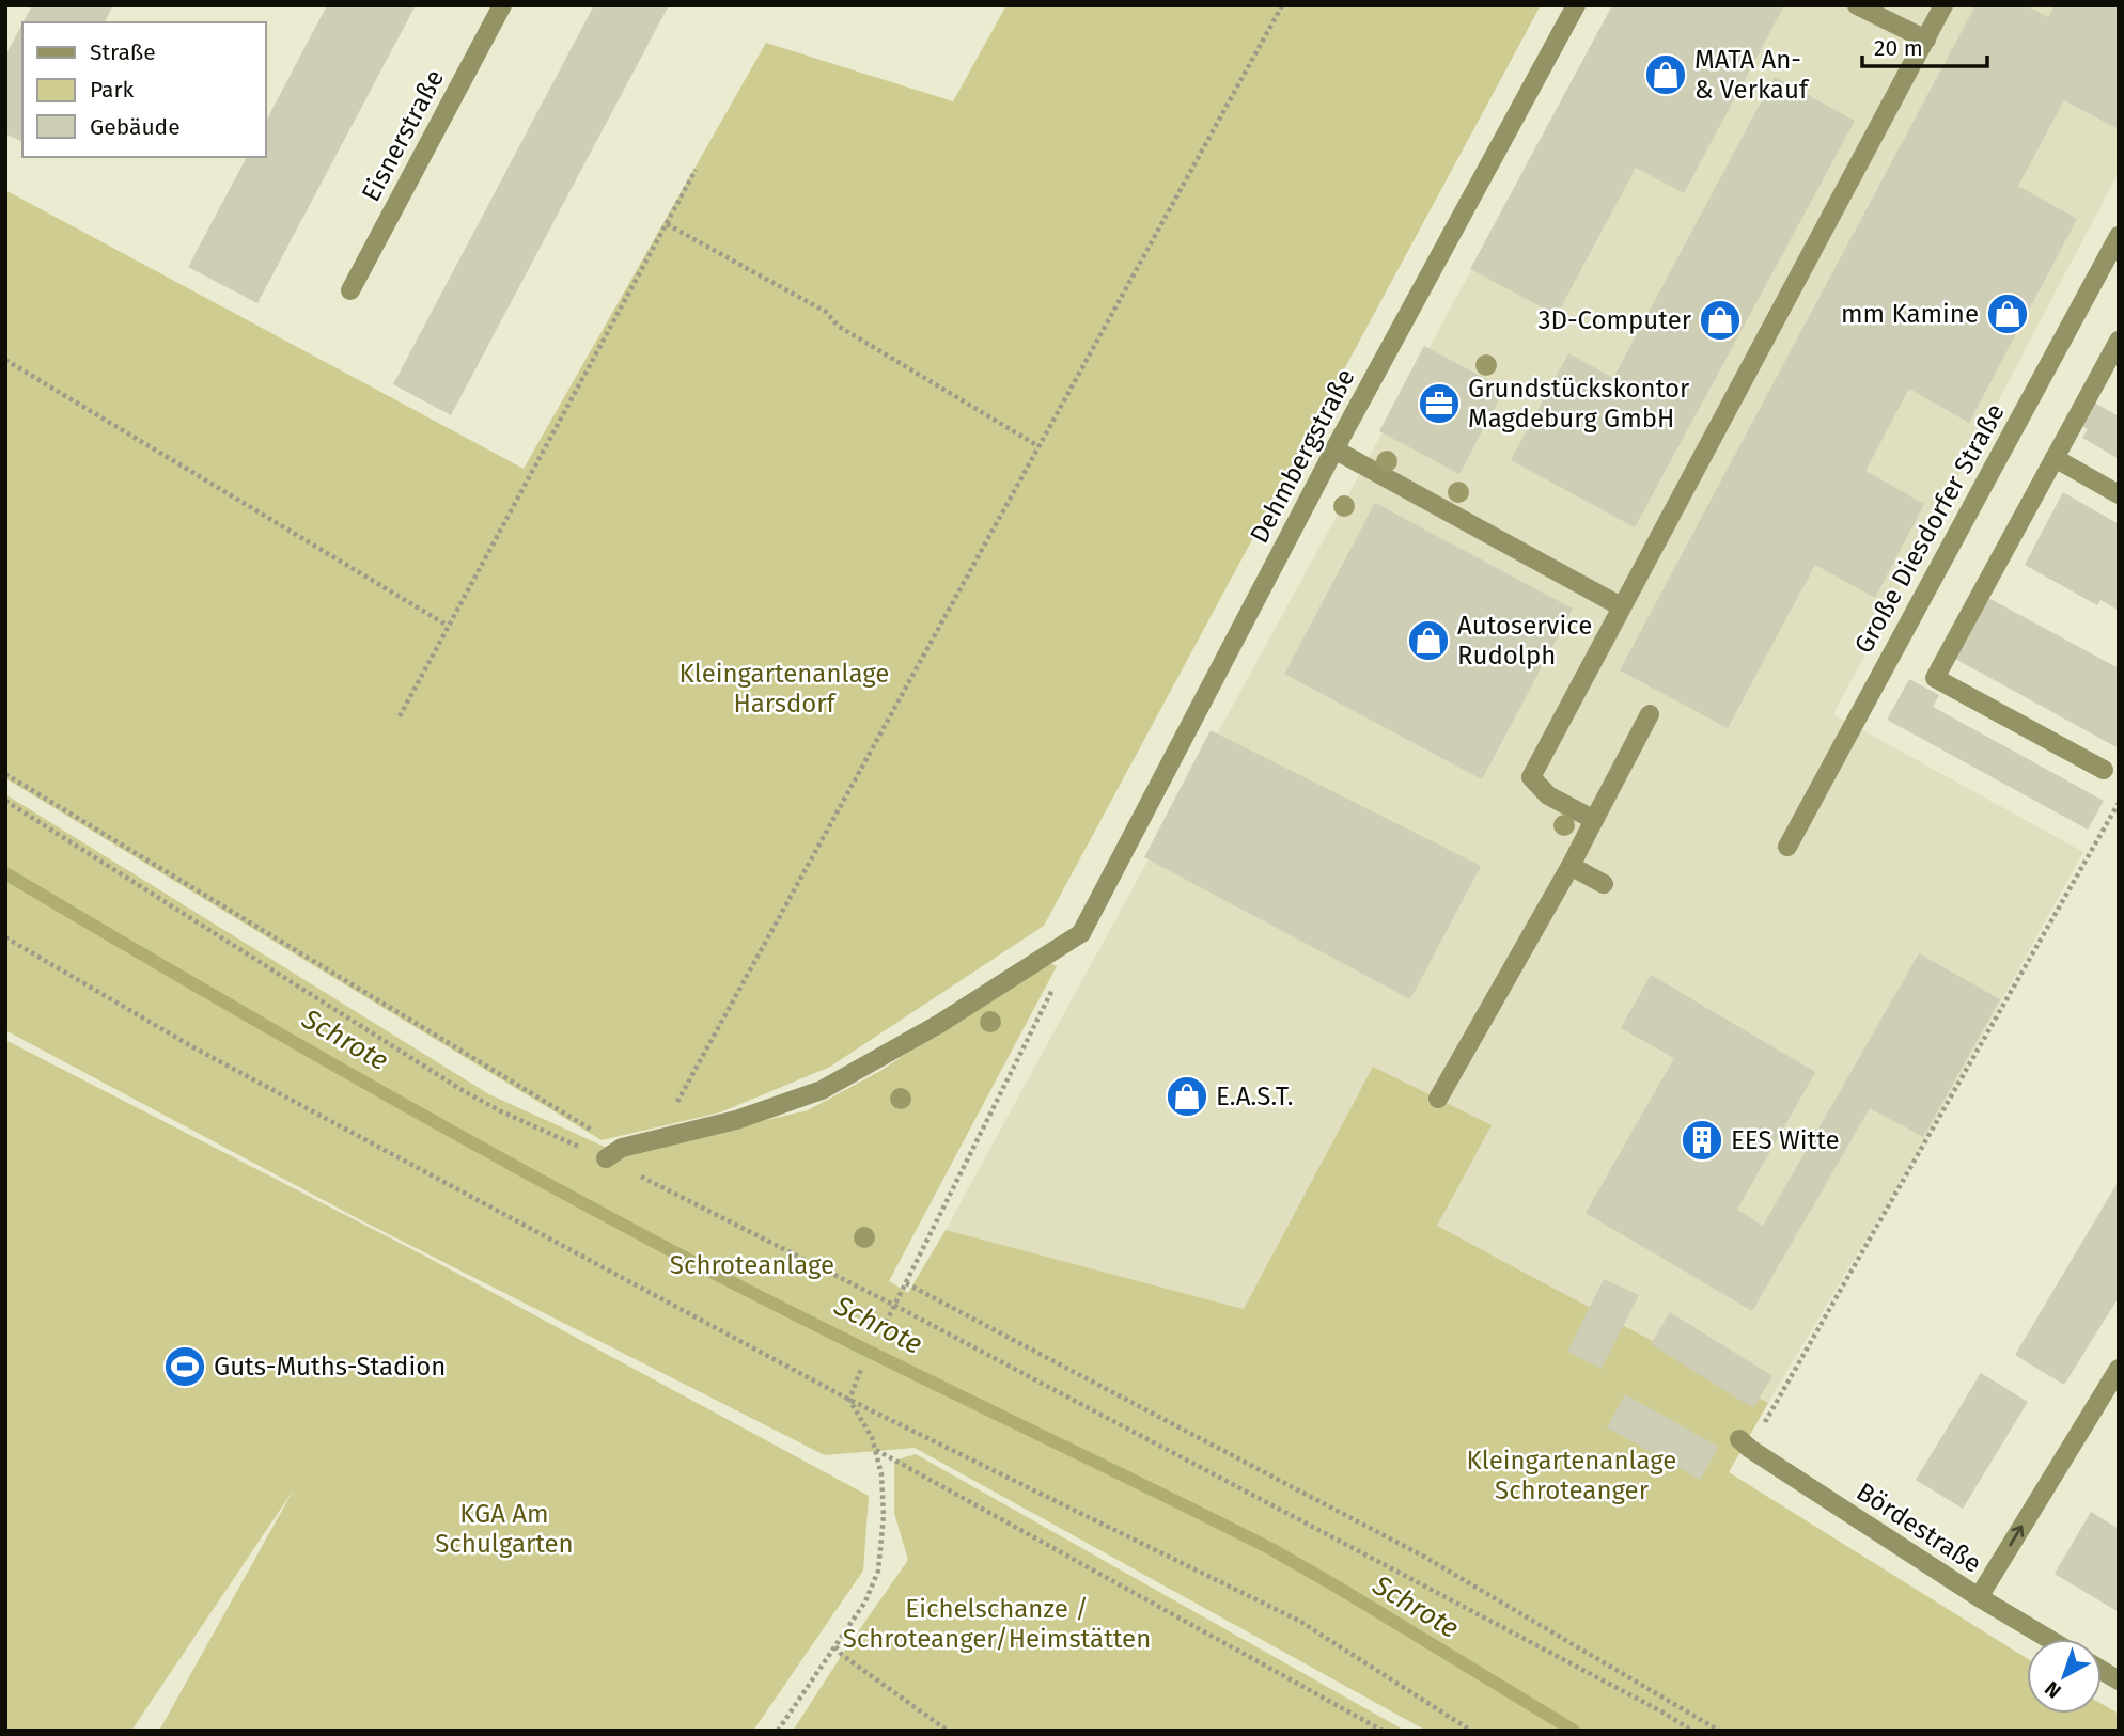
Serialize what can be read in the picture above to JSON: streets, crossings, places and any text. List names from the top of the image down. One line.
{"streets":{"street":["Eisnerstraße","Dehmbergstraße","Große Diesdorfer Straße","Bördestraße"]},"water":["Schrote"],"parks":["Kleingartenanlage Harsdorf","Schroteanlage","Kleingartenanlage Schroteanger","KGA Am Schulgarten","Eichelschanze / Schroteanger/Heimstätten"],"places":{"shop":["MATA An- & Verkauf","mm Kamine","3D-Computer","Autoservice Rudolph","E.A.S.T."],"office":["Grundstückskontor Magdeburg GmbH"],"building":["EES Witte"],"sports":["Guts-Muths-Stadion"]},"legend":["Straße","Park","Gebäude"],"scale_bar":"20 m","north":"bottom left"}
